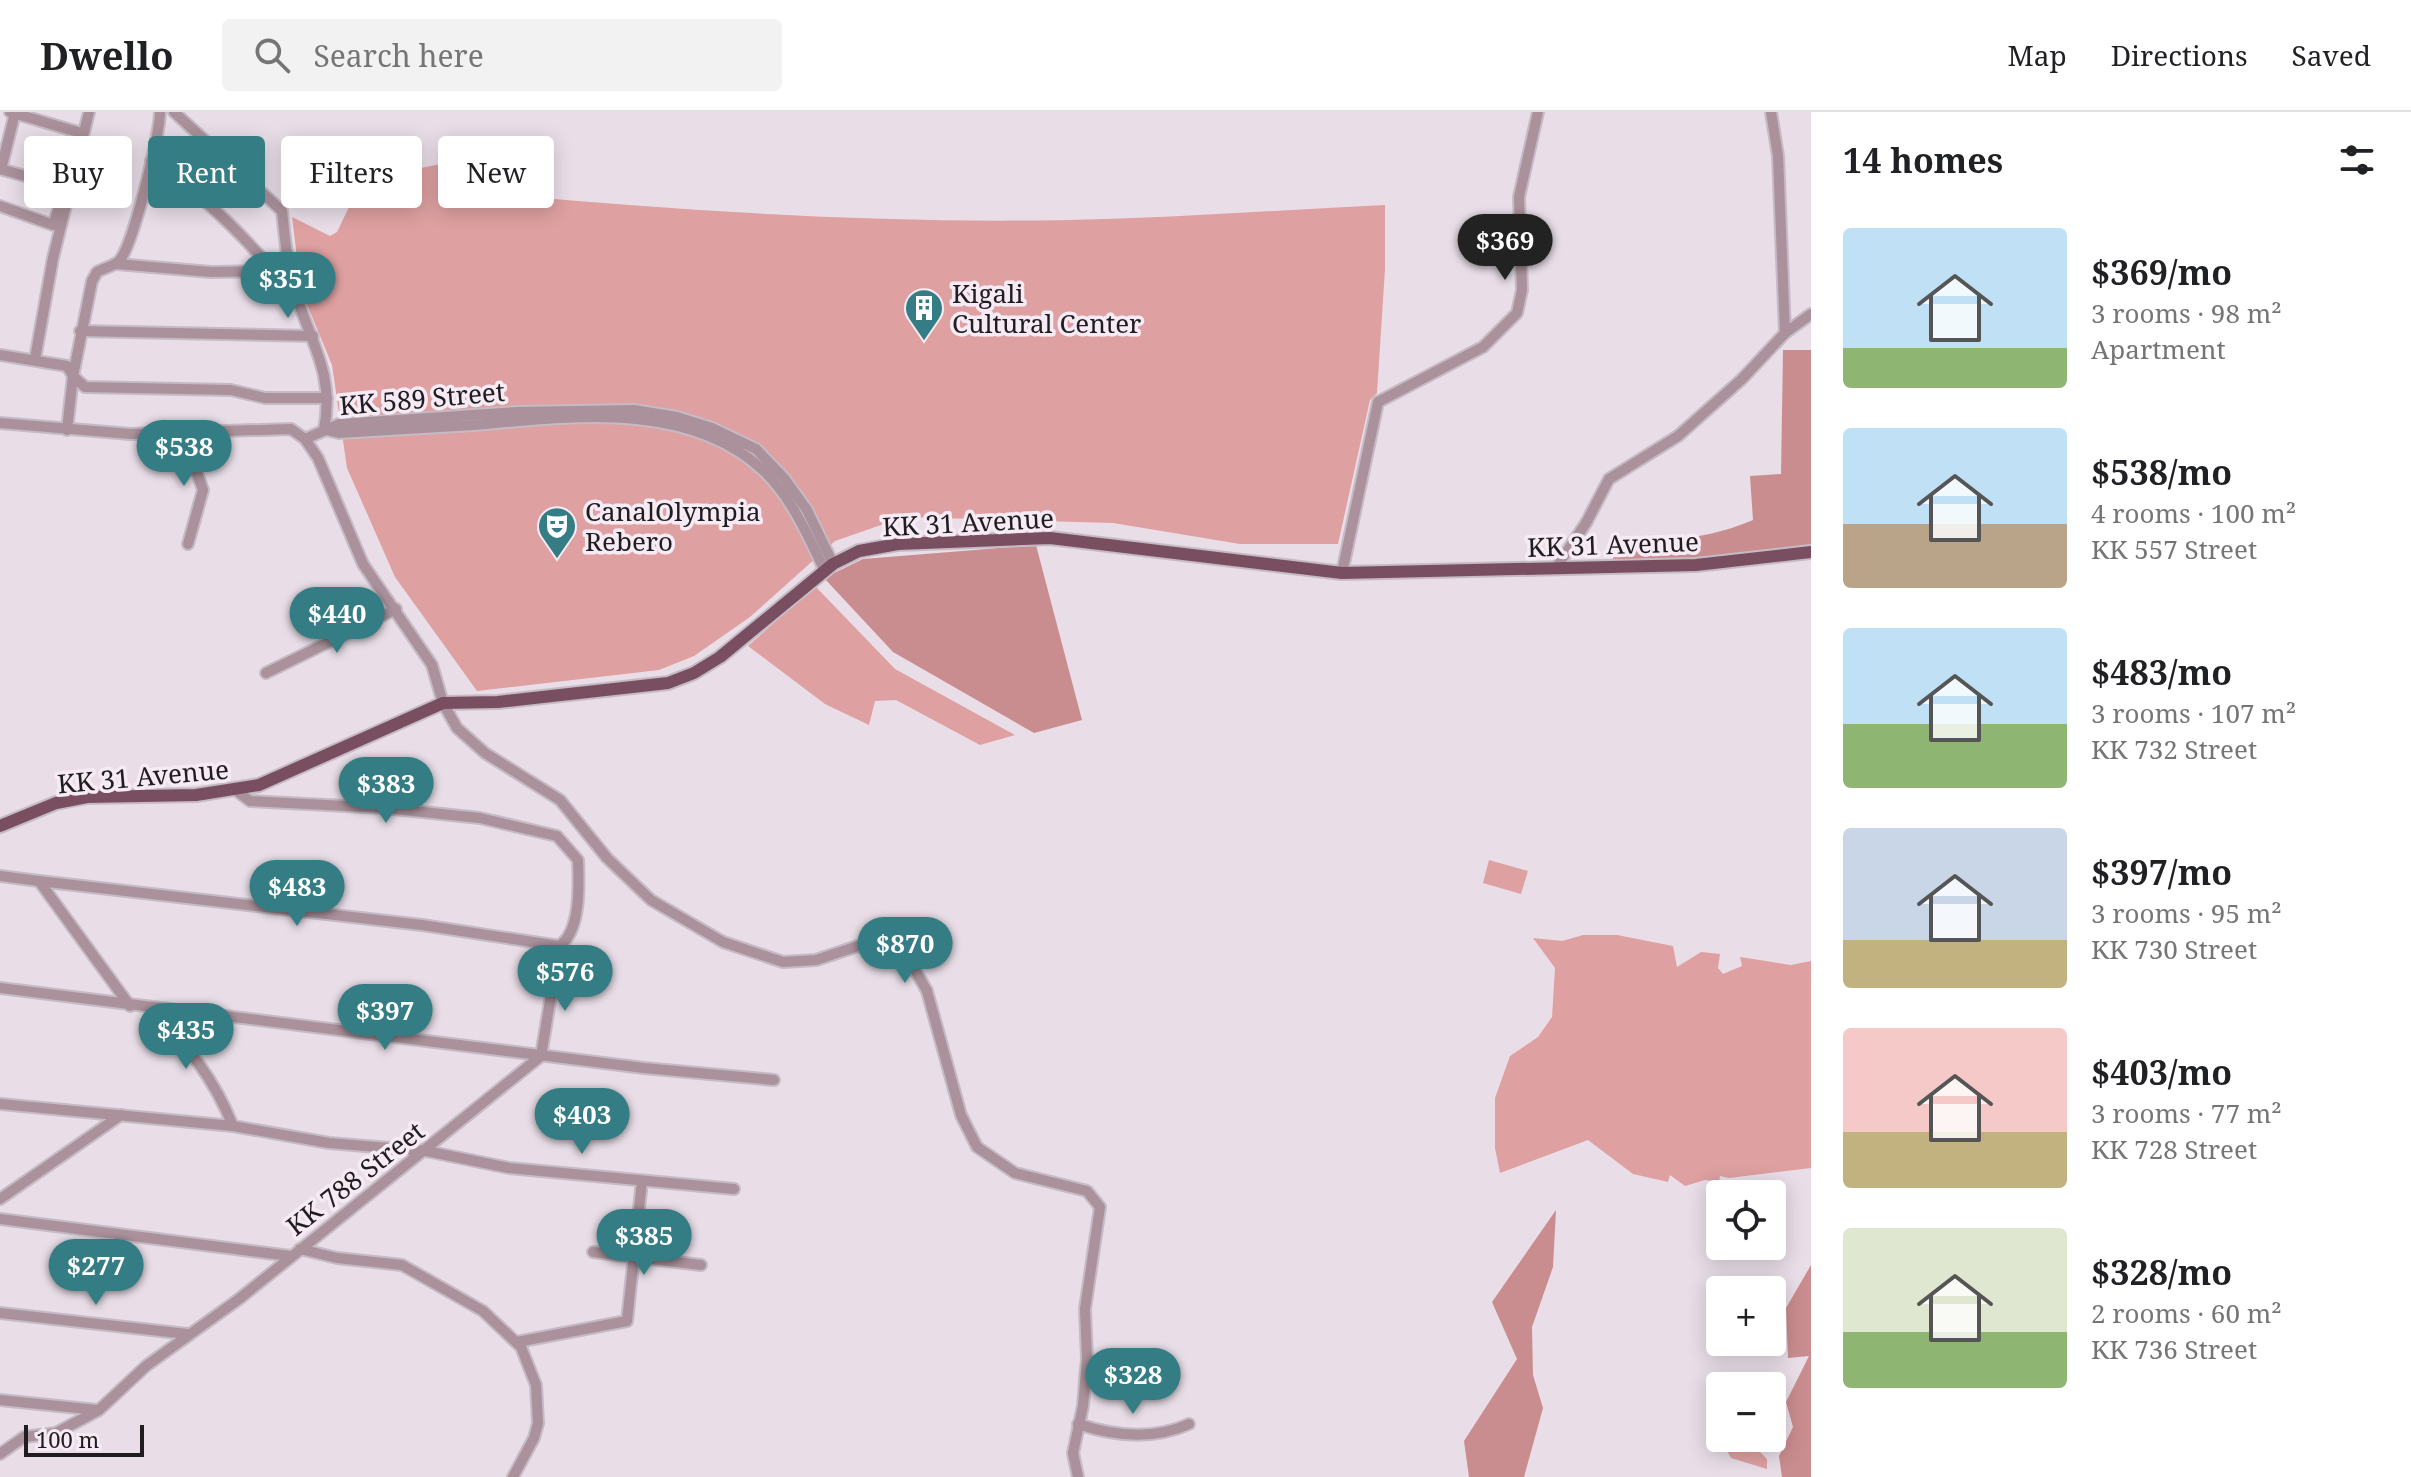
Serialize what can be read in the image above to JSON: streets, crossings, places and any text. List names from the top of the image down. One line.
{"streets":{"main road":["KK 31 Avenue"],"street":["KK 589 Street","KK 788 Street"]},"crossings":[["KK 589 Street","KK 31 Avenue"]],"places":{"building":["Kigali Cultural Center"],"theatre":["CanalOlympia Rebero"]},"scale_bar":"100 m","page":{"header":"Dwello","search":"Search here","nav":["Map","Directions","Saved"],"heading":"14 homes","chip":["Buy","Rent","Filters","New"],"list":[{"name":"$369/mo","note":"3 rooms · 98 m² · Apartment"},{"name":"$538/mo","note":"4 rooms · 100 m² · KK 557 Street"},{"name":"$483/mo","note":"3 rooms · 107 m² · KK 732 Street"},{"name":"$397/mo","note":"3 rooms · 95 m² · KK 730 Street"},{"name":"$403/mo","note":"3 rooms · 77 m² · KK 728 Street"},{"name":"$328/mo","note":"2 rooms · 60 m² · KK 736 Street"}],"price":["$369","$351","$538","$440","$383","$483","$870","$576","$397","$435","$403","$385","$277","$328"],"map_buttons":["+","−"],"scale":"100 m"}}
